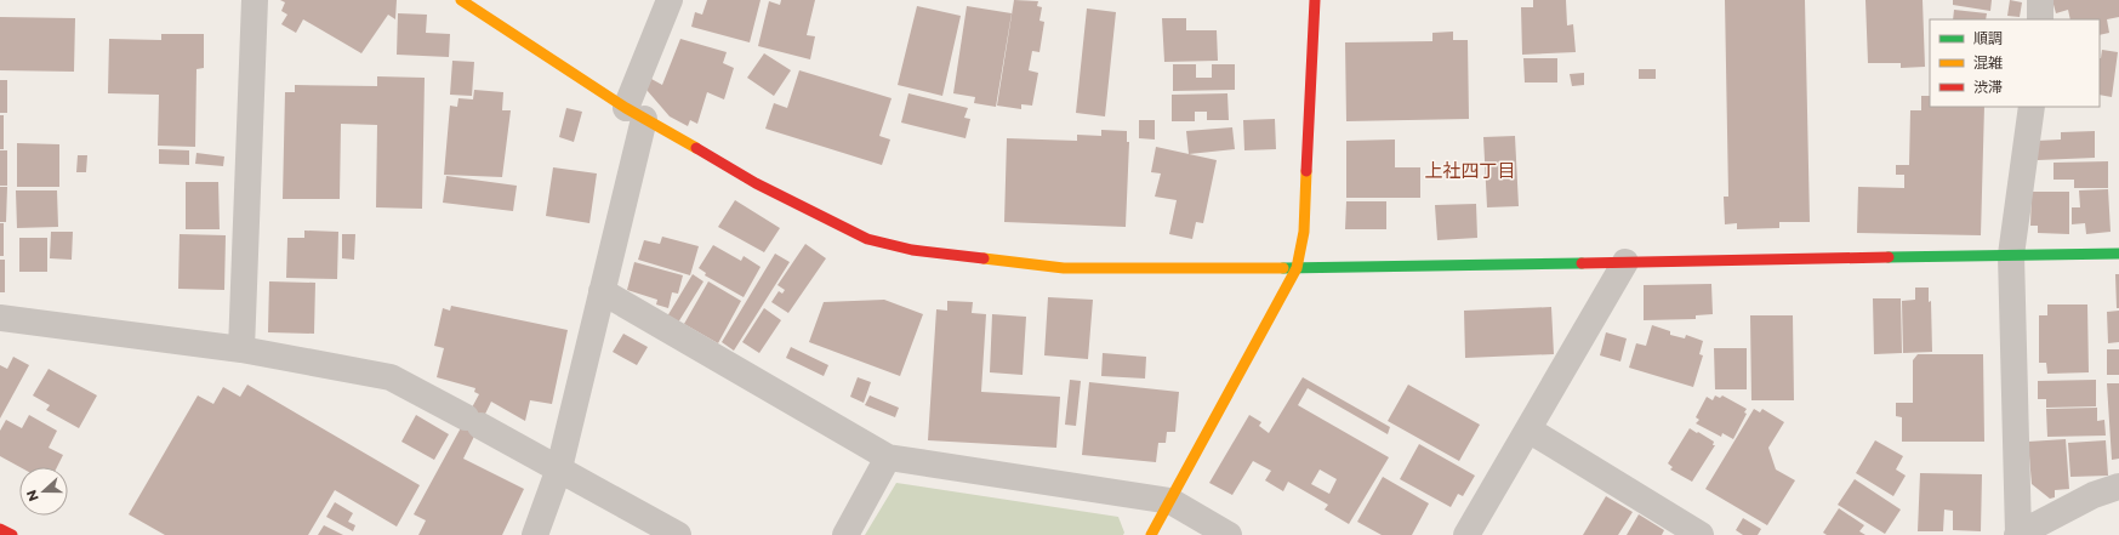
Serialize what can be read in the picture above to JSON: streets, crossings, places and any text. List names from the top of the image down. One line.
{"districts":["上社四丁目"],"legend":["順調","混雑","渋滞"],"north":"left"}
